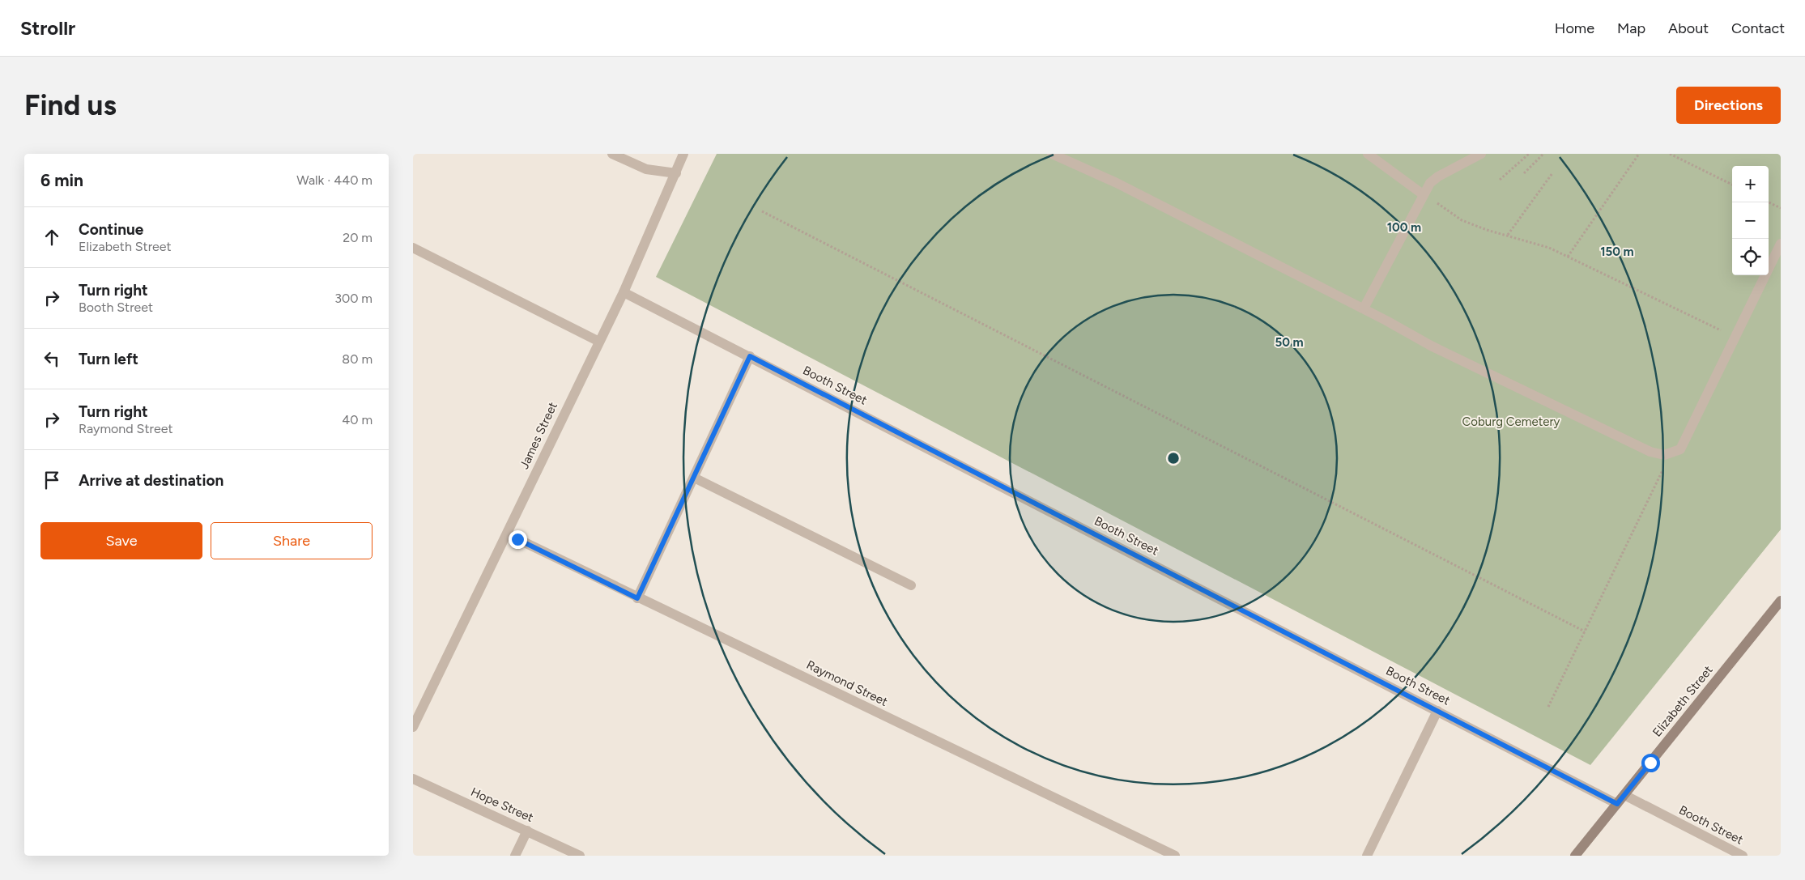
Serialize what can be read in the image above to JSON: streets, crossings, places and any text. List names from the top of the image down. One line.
{"streets":{"main road":["Elizabeth Street"],"street":["Booth Street","James Street","Raymond Street","Hope Street"]},"crossings":[["Booth Street","James Street"],["Booth Street","Elizabeth Street"],["James Street","Raymond Street"]],"parks":["Coburg Cemetery"],"page":{"header":"Strollr","nav":["Home","Map","About","Contact"],"buttons":["Directions",["Save","Share"]],"title":"Find us","heading":["6 min","Walk · 440 m"],"map_buttons":["+","−"],"list":[["Continue","Elizabeth Street","20 m"],["Turn right","Booth Street","300 m"],["Turn left","80 m"],["Turn right","Raymond Street","40 m"],"Arrive at destination"]},"rings":["100 m","150 m","50 m"]}
